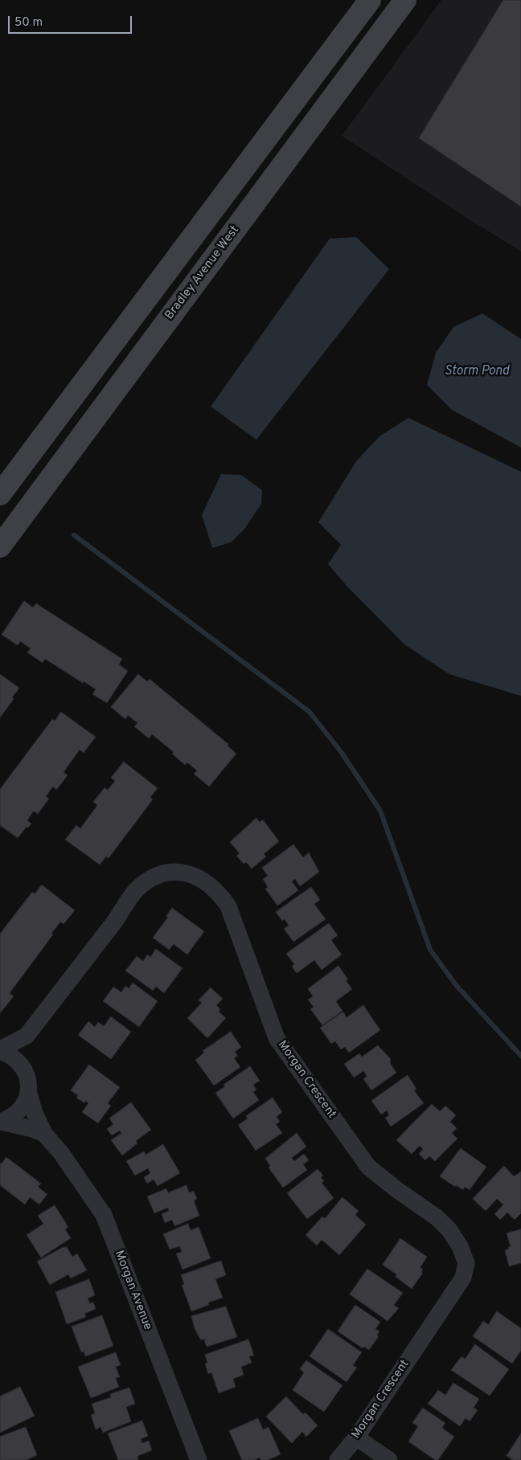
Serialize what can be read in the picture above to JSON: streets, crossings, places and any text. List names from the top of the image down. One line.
{"streets":{"main road":["Bradley Avenue West"],"street":["Morgan Crescent","Morgan Avenue"]},"water":["Storm Pond"],"scale_bar":"50 m"}
